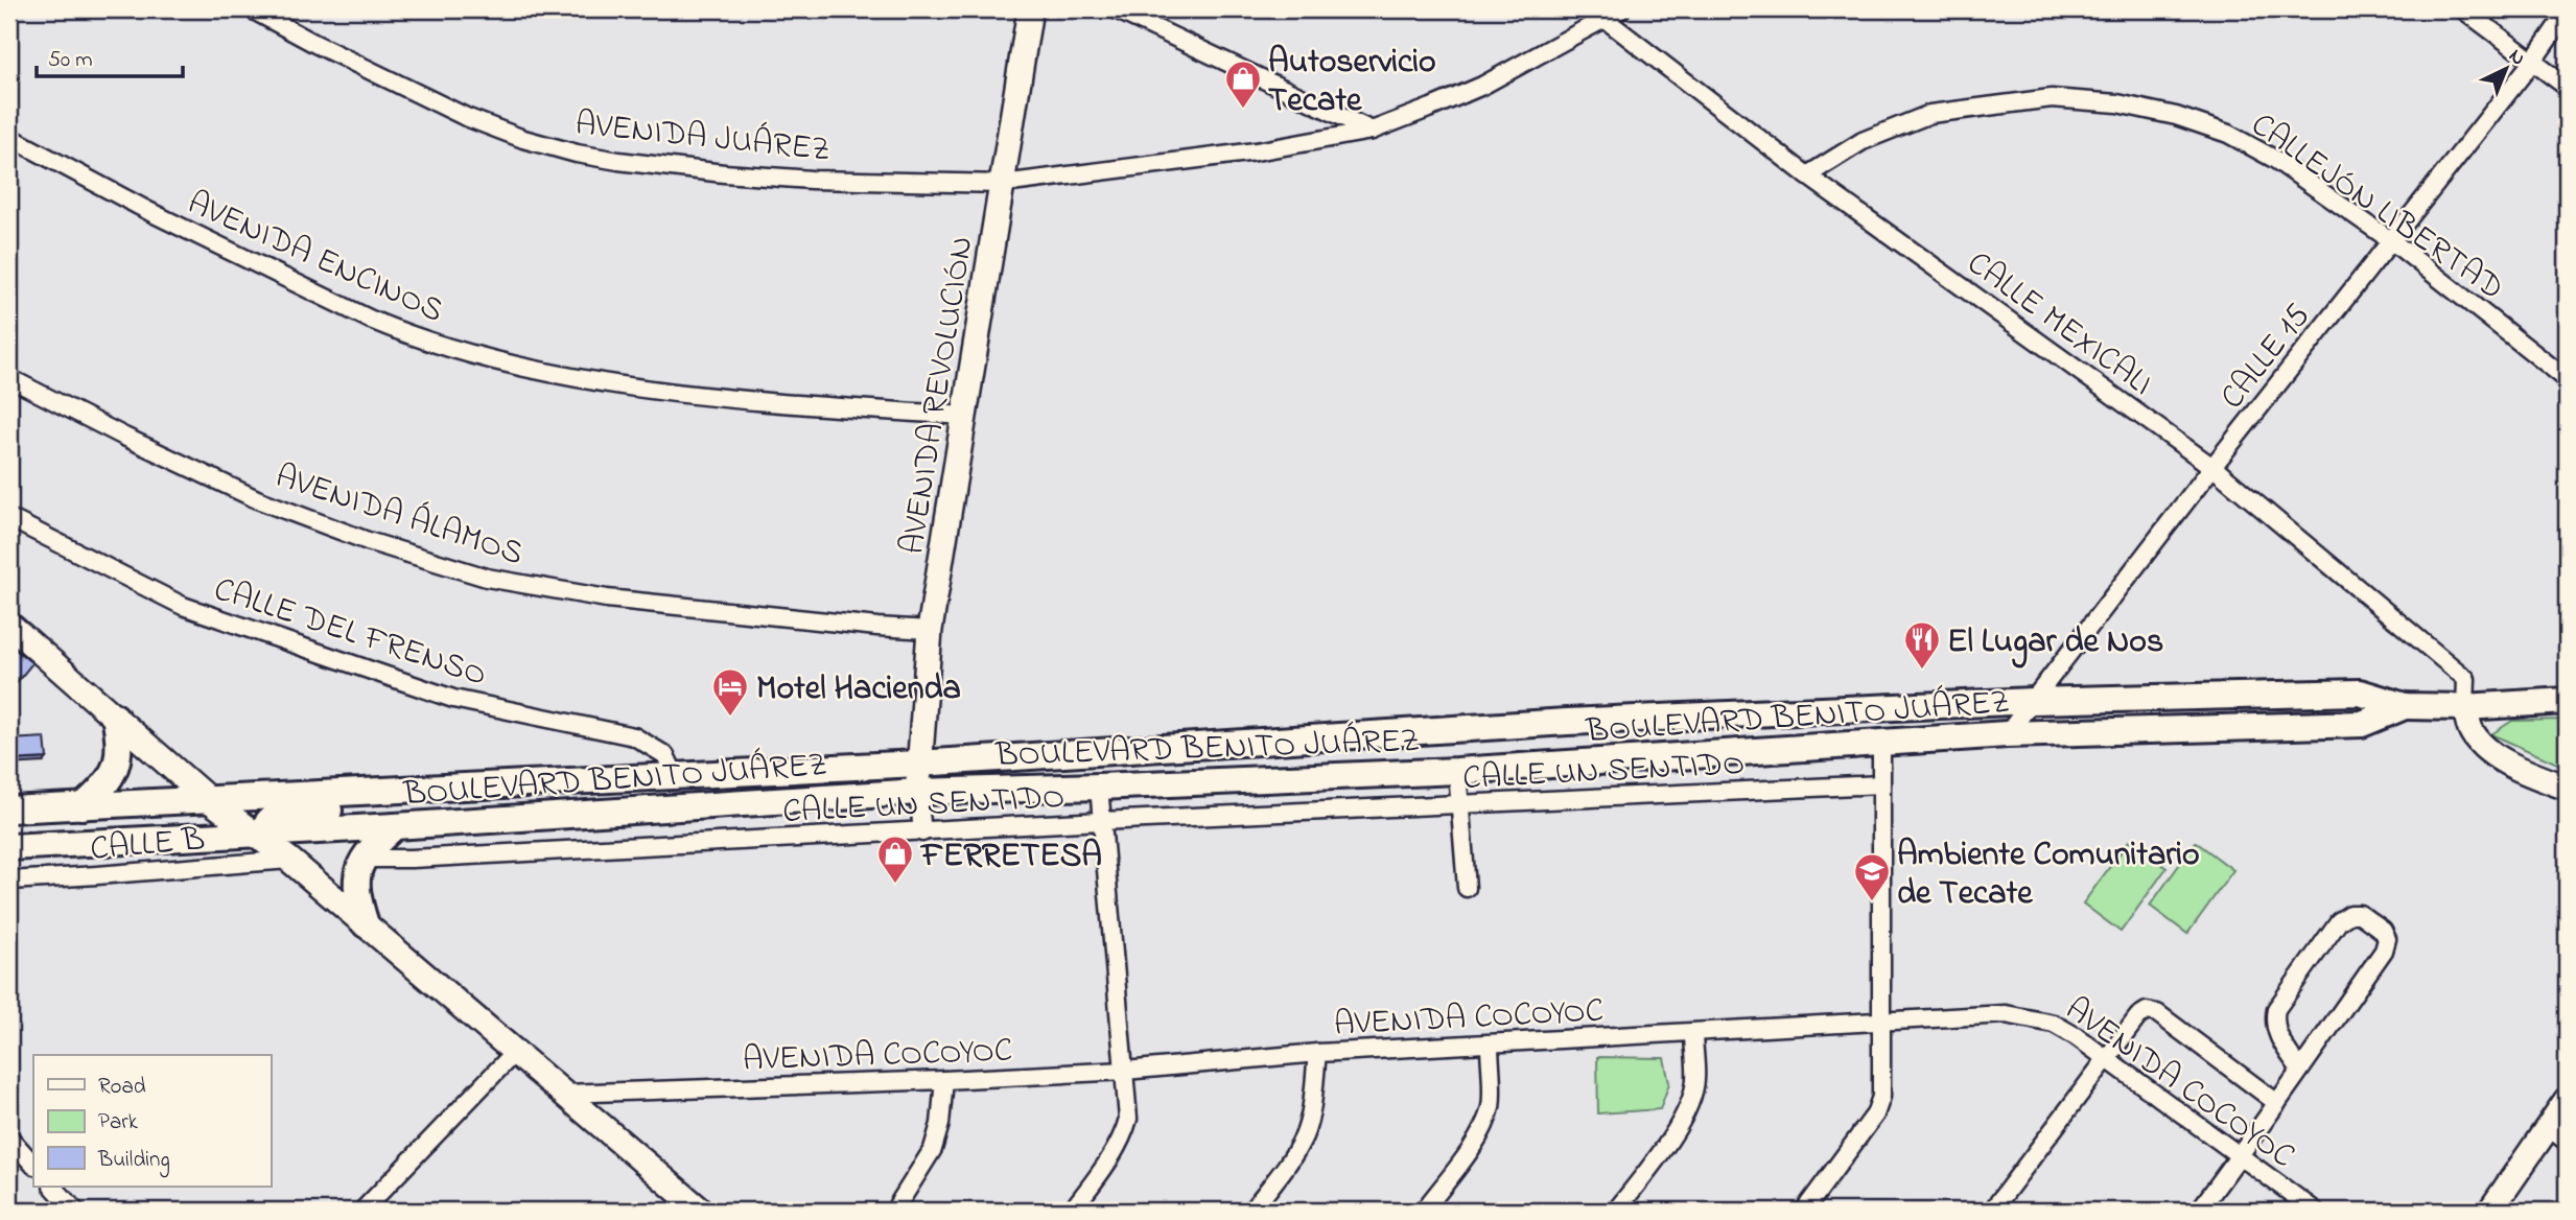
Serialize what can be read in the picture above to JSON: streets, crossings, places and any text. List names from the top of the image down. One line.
{"streets":{"main road":["BOULEVARD BENITO JUÁREZ"],"street":["AVENIDA JUÁREZ","CALLEJÓN LIBERTAD","AVENIDA ENCINOS","CALLE MEXICALI","CALLE 15","AVENIDA REVOLUCIÓN","AVENIDA ÁLAMOS","CALLE DEL FRENSO","CALLE UN SENTIDO","CALLE B","AVENIDA COCOYOC"]},"crossings":[["AVENIDA JUÁREZ","CALLE MEXICALI"],["AVENIDA JUÁREZ","AVENIDA REVOLUCIÓN"],["CALLEJÓN LIBERTAD","CALLE MEXICALI"],["CALLEJÓN LIBERTAD","CALLE 15"],["AVENIDA ENCINOS","AVENIDA REVOLUCIÓN"],["CALLE MEXICALI","CALLE 15"],["CALLE MEXICALI","BOULEVARD BENITO JUÁREZ"],["CALLE 15","BOULEVARD BENITO JUÁREZ"],["AVENIDA REVOLUCIÓN","AVENIDA ÁLAMOS"],["AVENIDA REVOLUCIÓN","BOULEVARD BENITO JUÁREZ"],["CALLE DEL FRENSO","BOULEVARD BENITO JUÁREZ"]],"places":{"shop":["Autoservicio Tecate","FERRETESA"],"restaurant":["El Lugar de Nos"],"hotel":["Motel Hacienda"],"school or university":["Ambiente Comunitario de Tecate"]},"legend":["Road","Park","Building"],"scale_bar":"50 m","north":"top right"}
